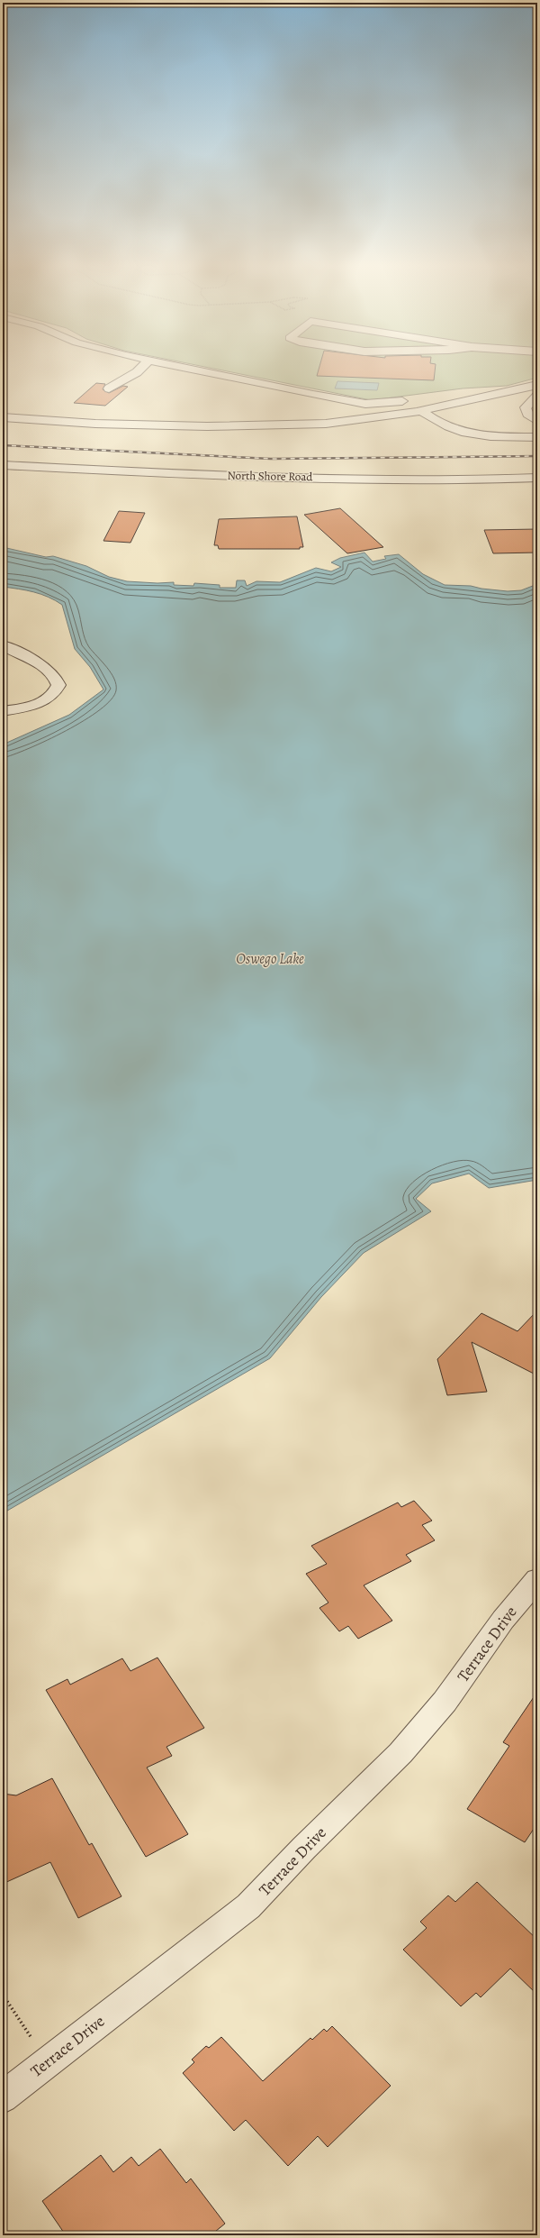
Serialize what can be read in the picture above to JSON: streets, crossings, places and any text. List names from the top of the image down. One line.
{"streets":{"street":["North Shore Road","Terrace Drive"]},"water":["Oswego Lake"]}
